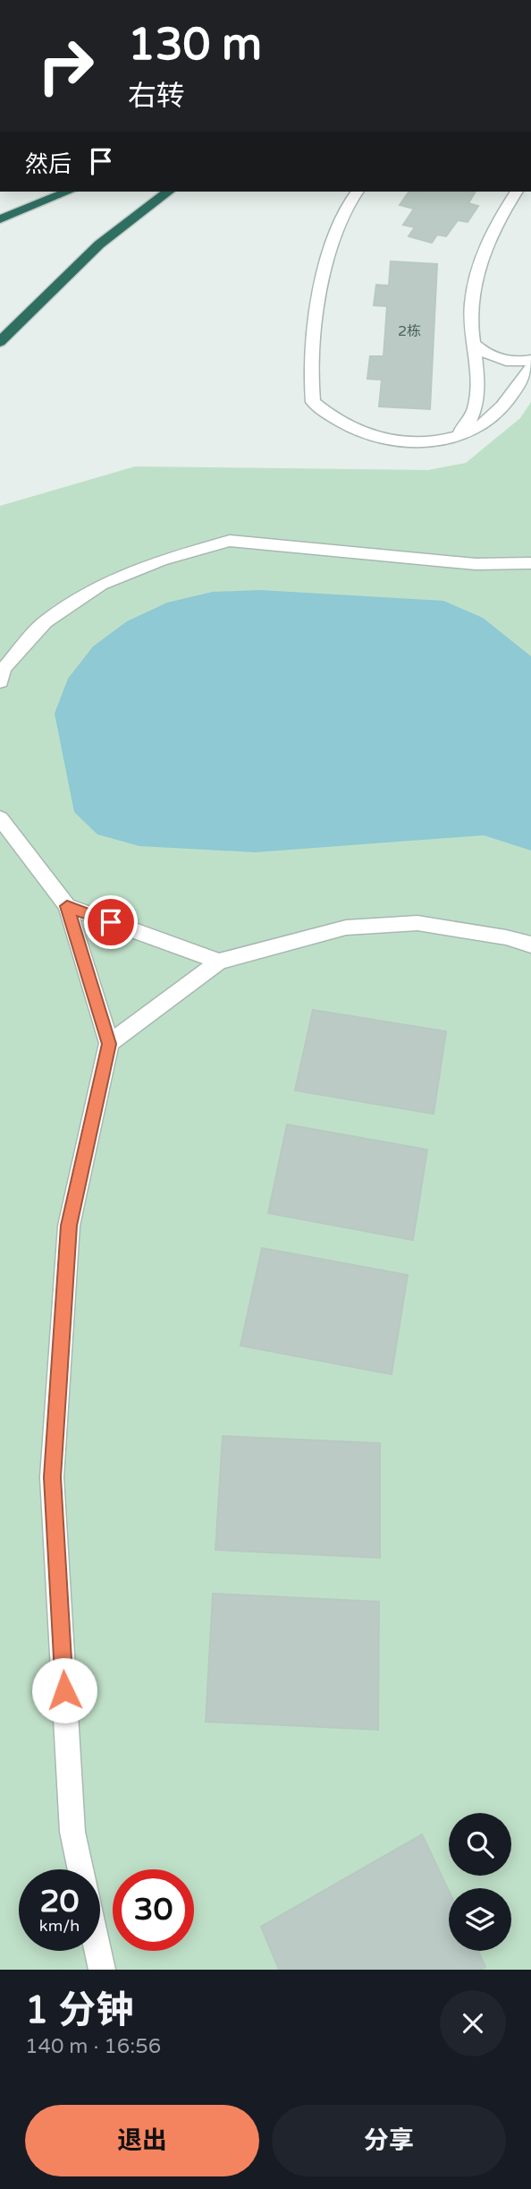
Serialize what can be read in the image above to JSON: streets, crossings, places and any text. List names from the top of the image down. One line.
{"house_numbers":["2栋"],"page":{"turn":["130 m","右转"],"then":"然后","speed":"20 km/h","limit":"30","heading":["1 分钟","140 m · 16:56"],"buttons":["退出","分享"]}}
